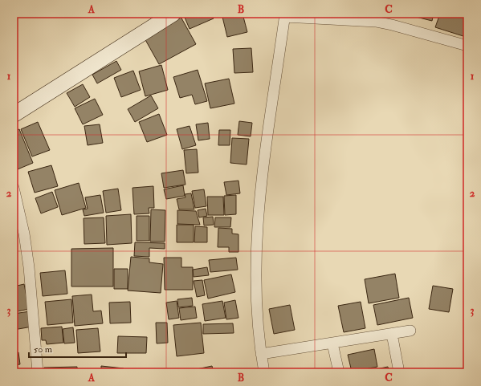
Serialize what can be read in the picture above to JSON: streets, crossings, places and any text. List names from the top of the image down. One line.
{"scale_bar":"50 m","grid":{"columns":["A","B","C"],"rows":["1","2","3"]}}
